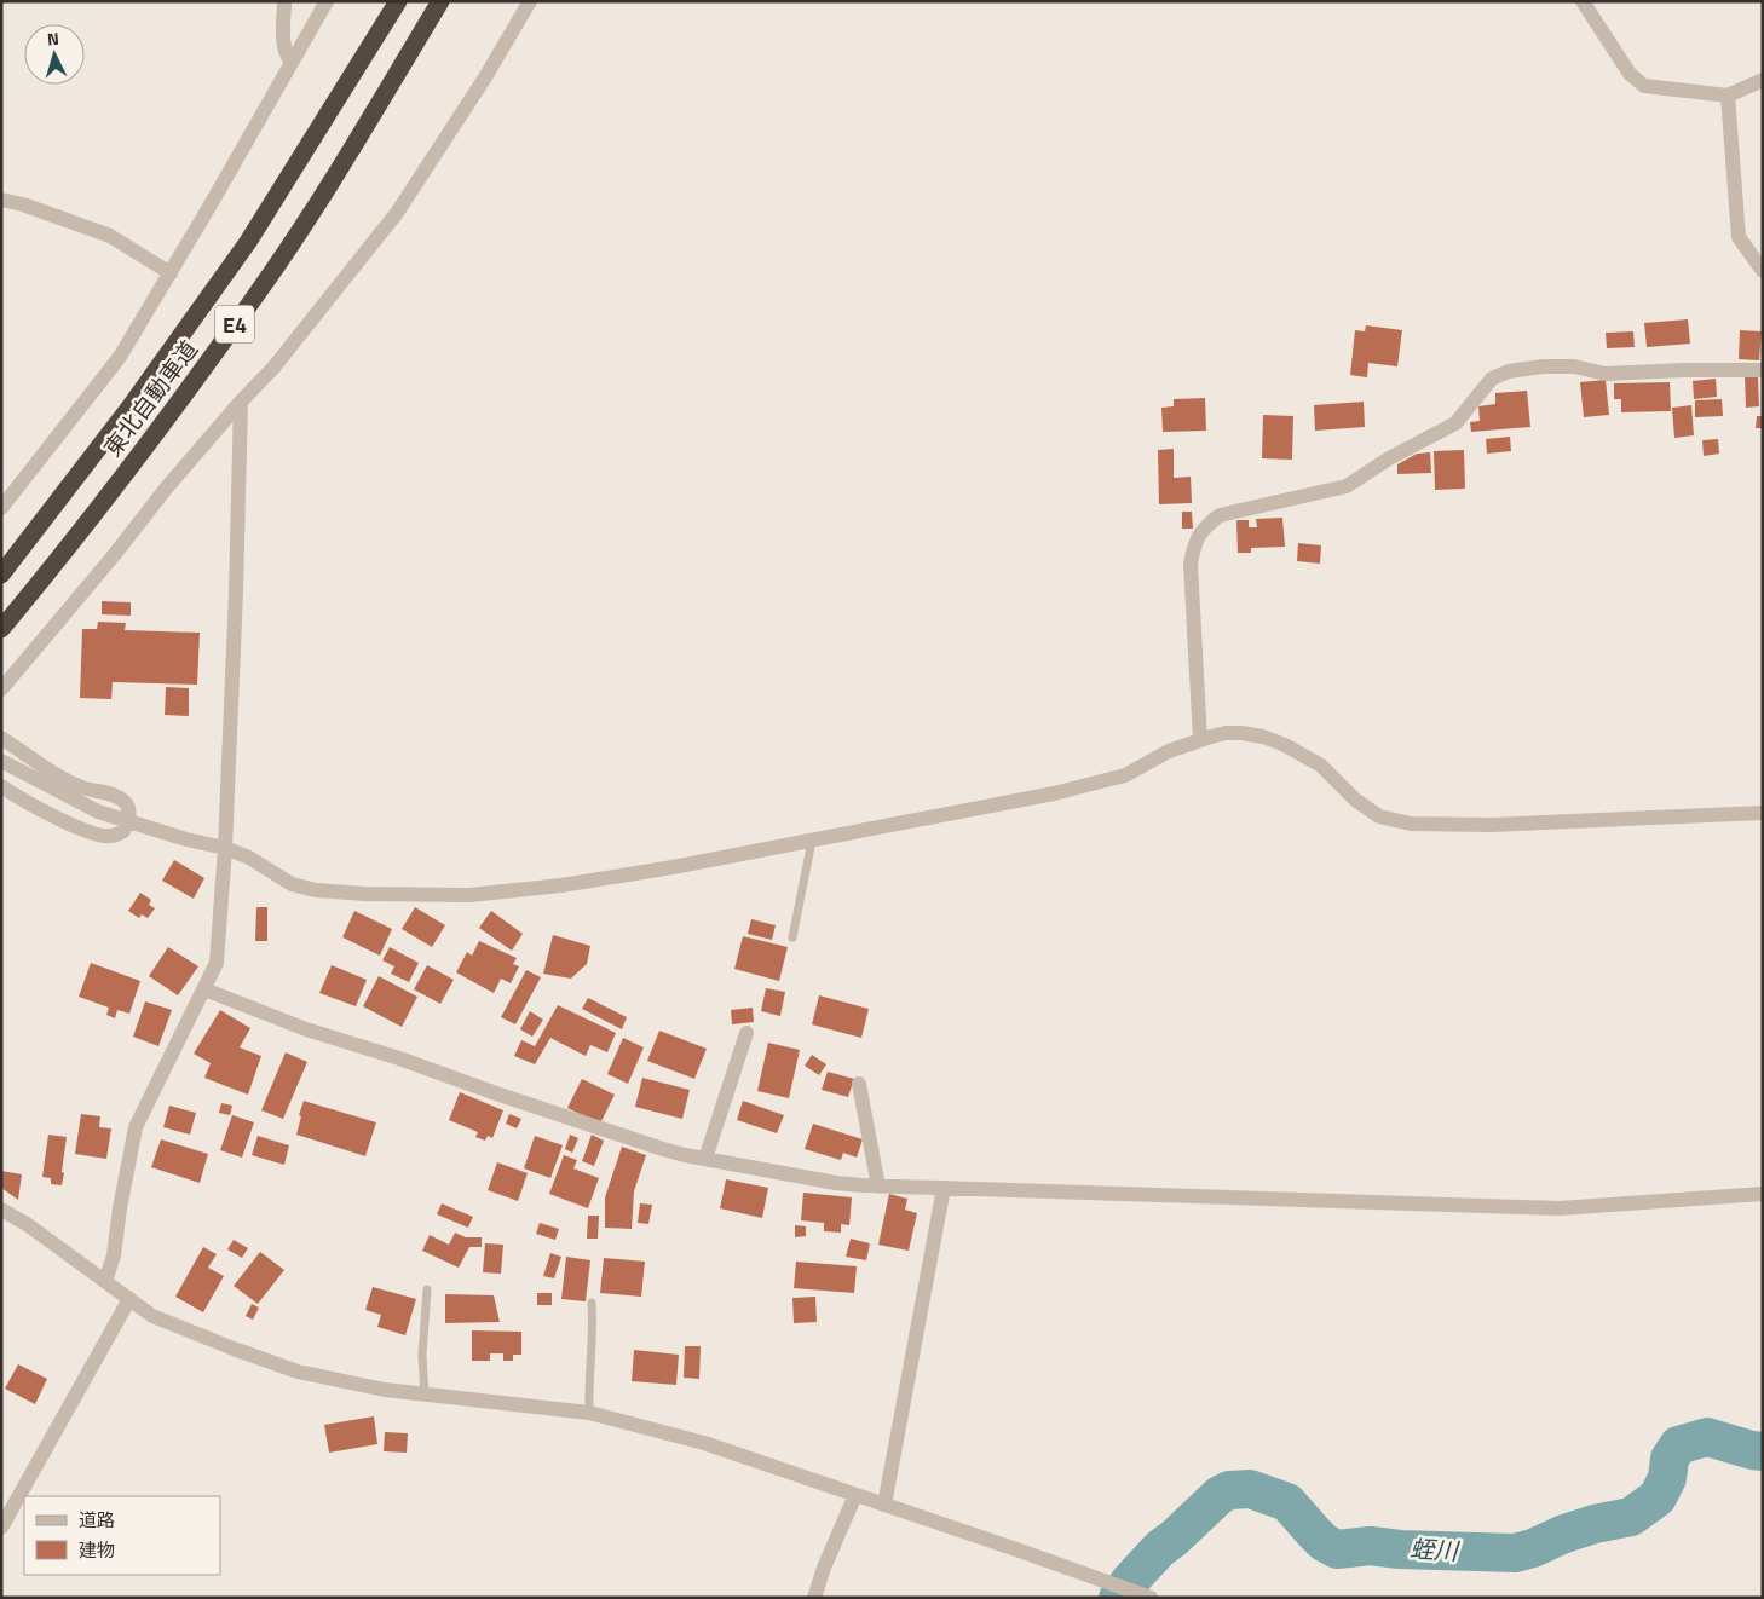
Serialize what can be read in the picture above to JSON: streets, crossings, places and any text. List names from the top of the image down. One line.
{"streets":{"highway":["E4","東北自動車道"]},"water":["蛭川"],"legend":["道路","建物"],"north":"top"}
